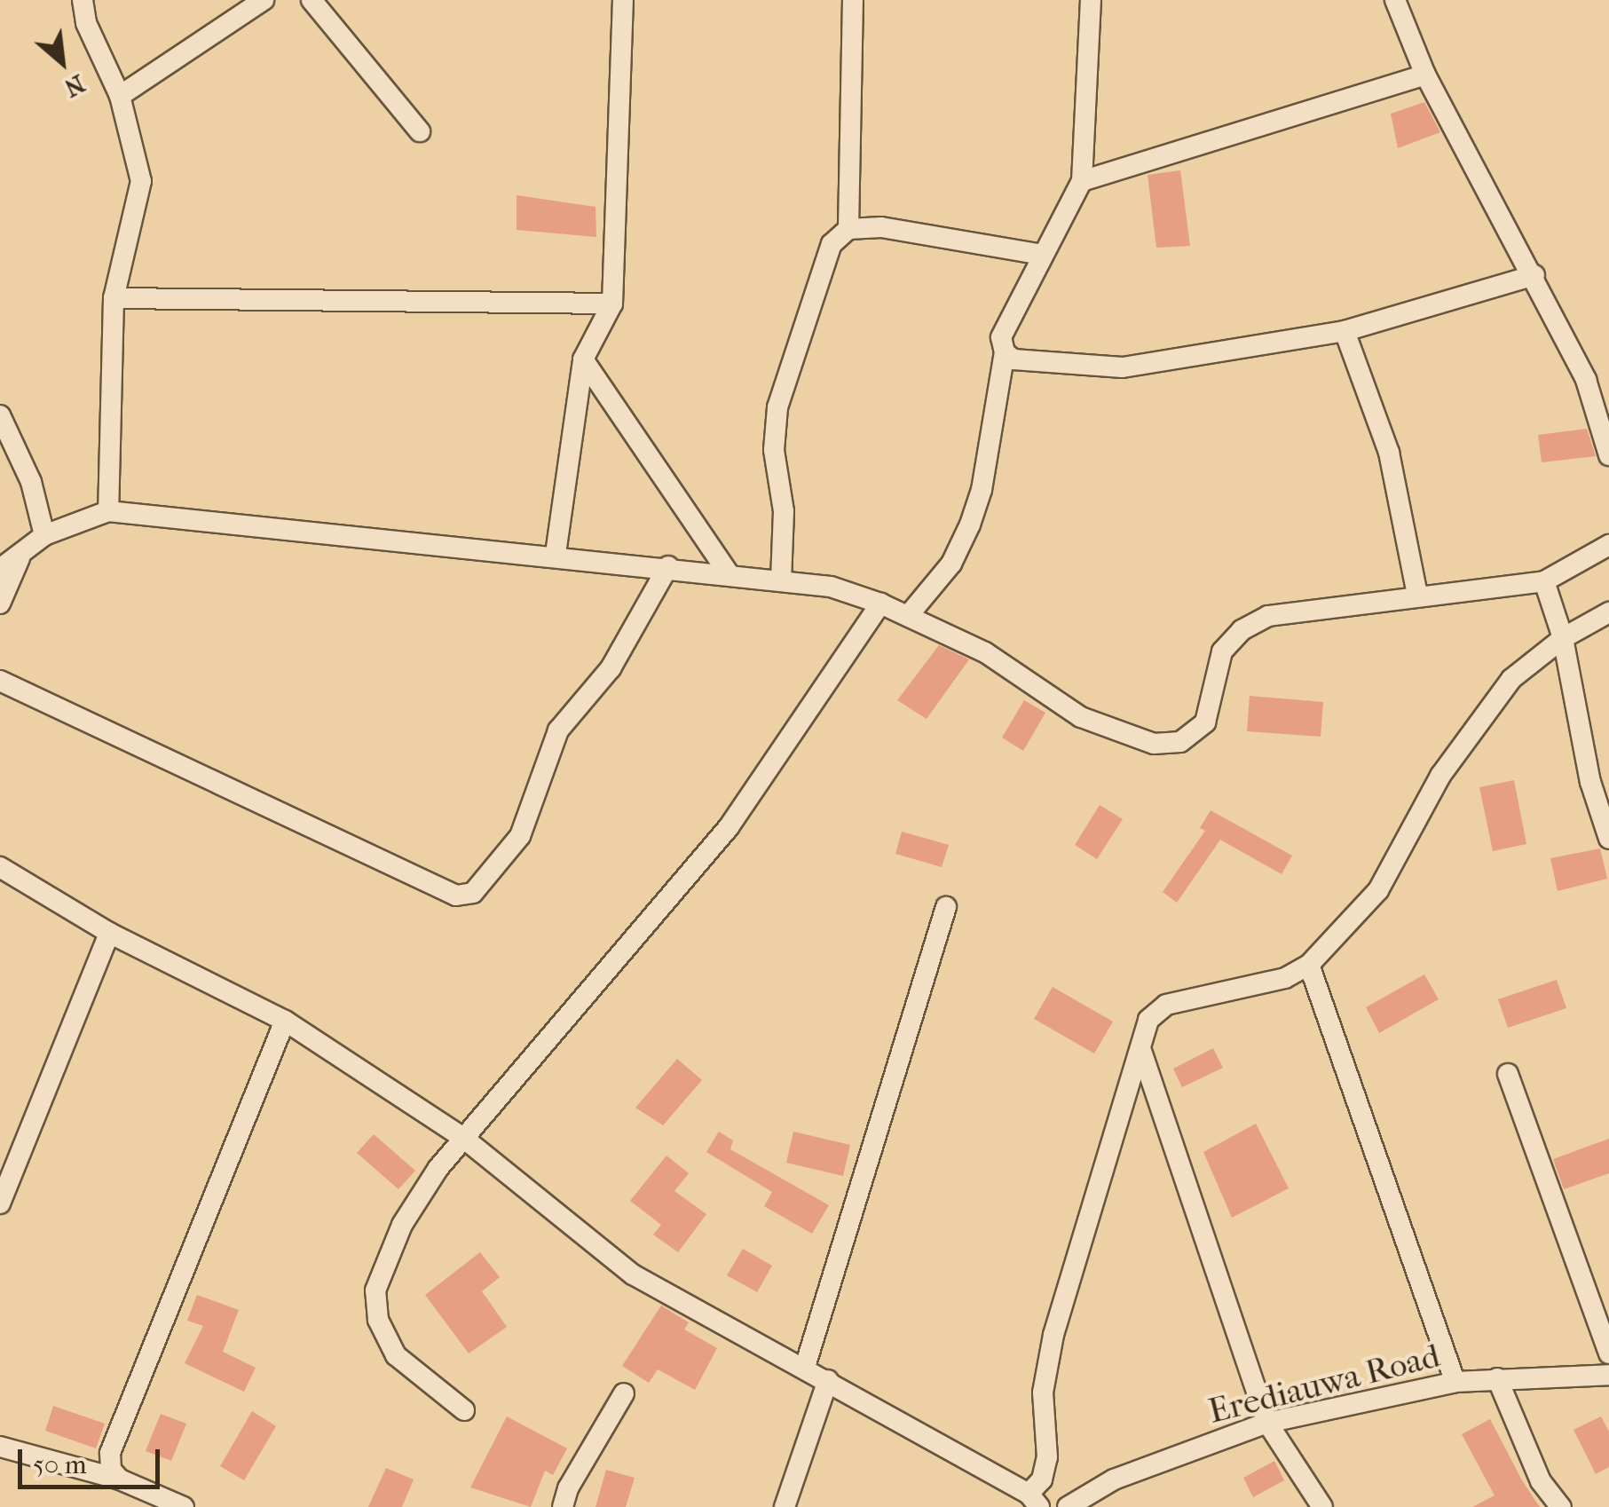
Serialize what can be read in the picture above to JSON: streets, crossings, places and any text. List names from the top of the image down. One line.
{"streets":{"street":["Erediauwa Road"]},"scale_bar":"50 m","north":"bottom right"}
